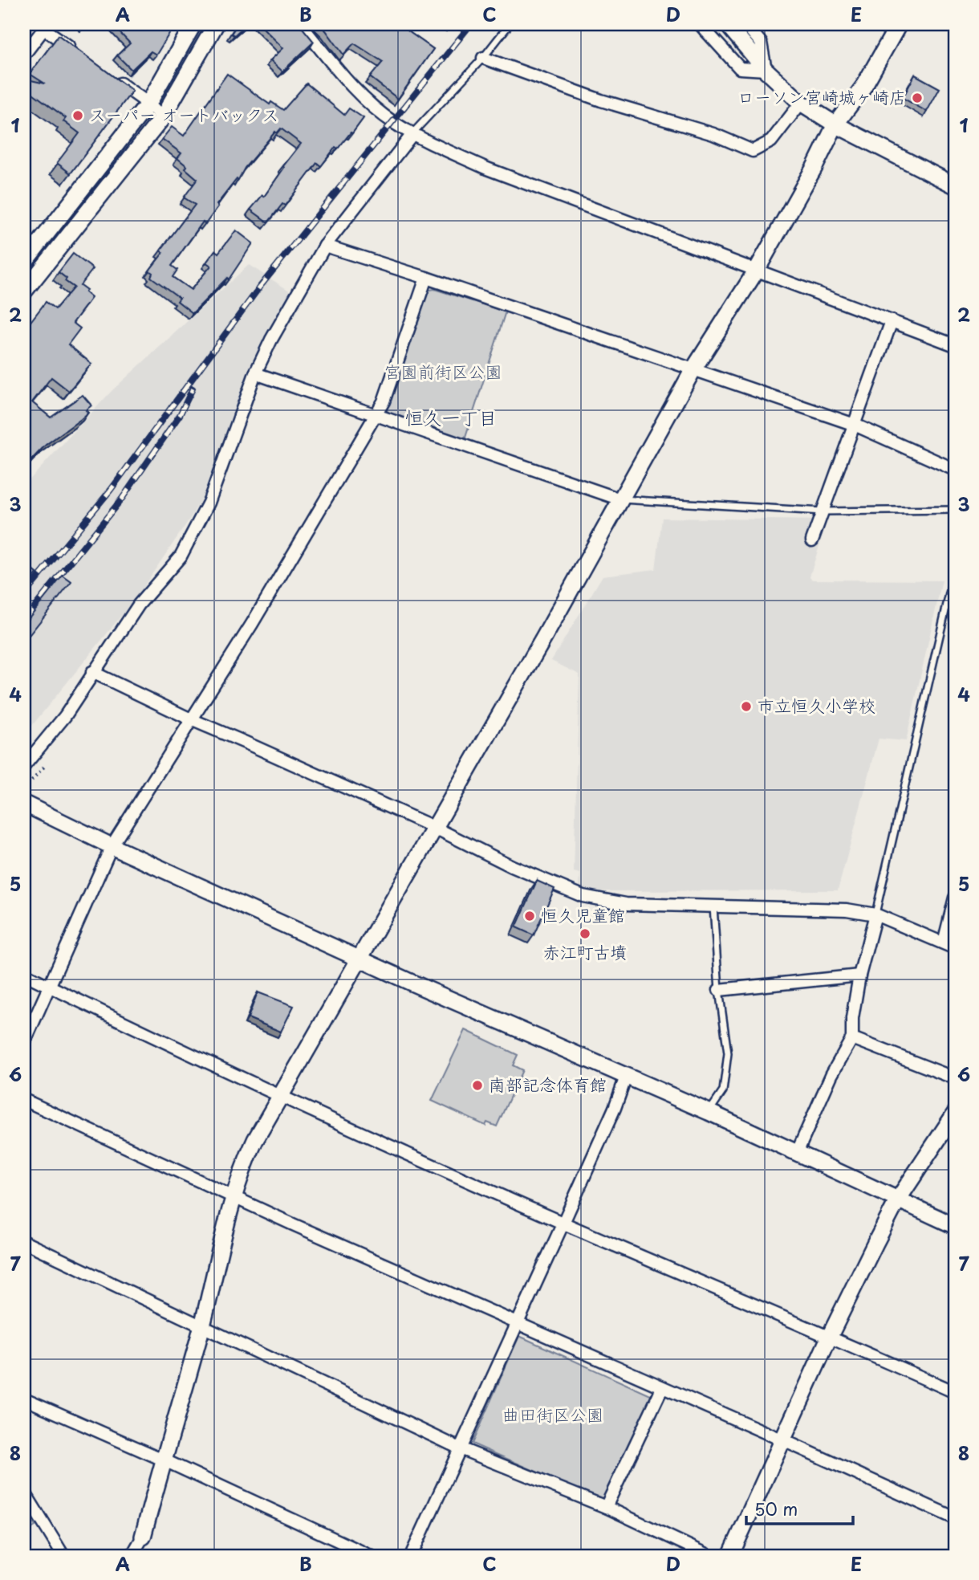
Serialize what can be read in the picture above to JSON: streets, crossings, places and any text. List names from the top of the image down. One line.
{"districts":["恒久一丁目"],"parks":["宮園前街区公園","曲田街区公園"],"places":["ローソン宮崎城ヶ崎店","スーパー オートバックス","市立恒久小学校","恒久児童館","赤江町古墳","南部記念体育館"],"scale_bar":"50 m","grid":{"columns":["A","B","C","D","E"],"rows":["1","2","3","4","5","6","7","8"]}}
